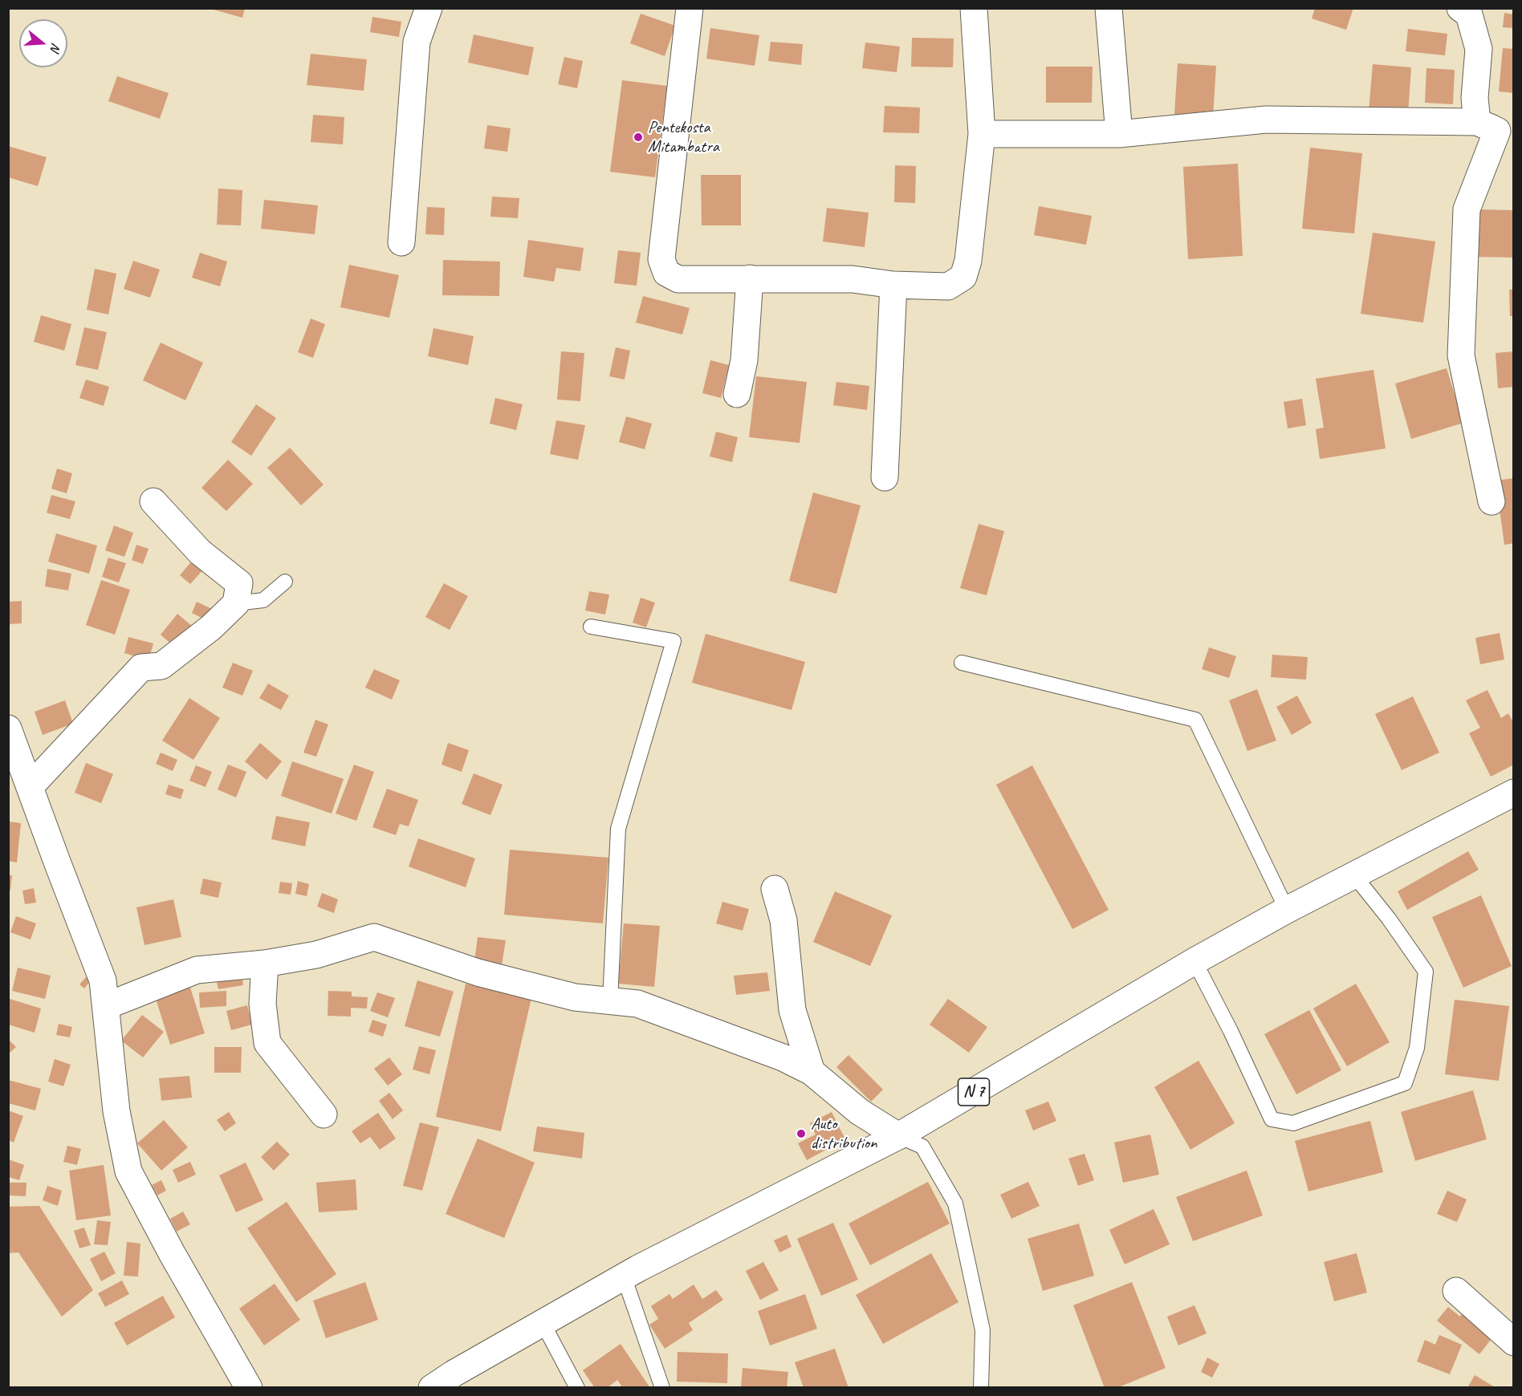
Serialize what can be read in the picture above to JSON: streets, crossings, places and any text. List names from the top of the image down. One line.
{"streets":{"street":["N 7"]},"places":["Pentekosta Mitambatra","Auto distribution"],"north":"right"}
